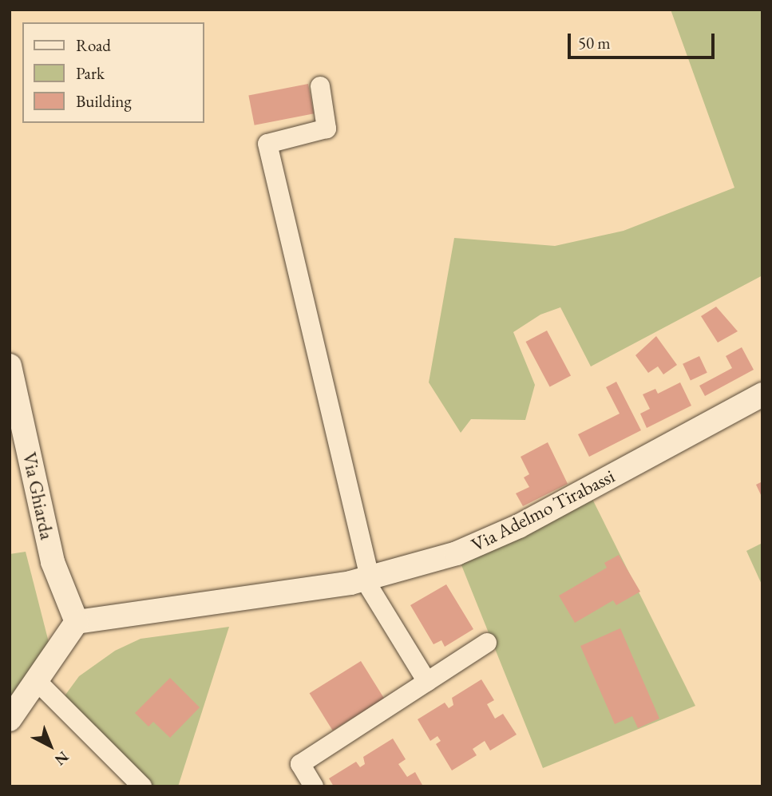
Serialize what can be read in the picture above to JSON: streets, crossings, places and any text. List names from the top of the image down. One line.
{"streets":{"street":["Via Ghiarda","Via Adelmo Tirabassi"]},"crossings":[["Via Ghiarda","Via Adelmo Tirabassi"]],"legend":["Road","Park","Building"],"scale_bar":"50 m","north":"bottom right"}
